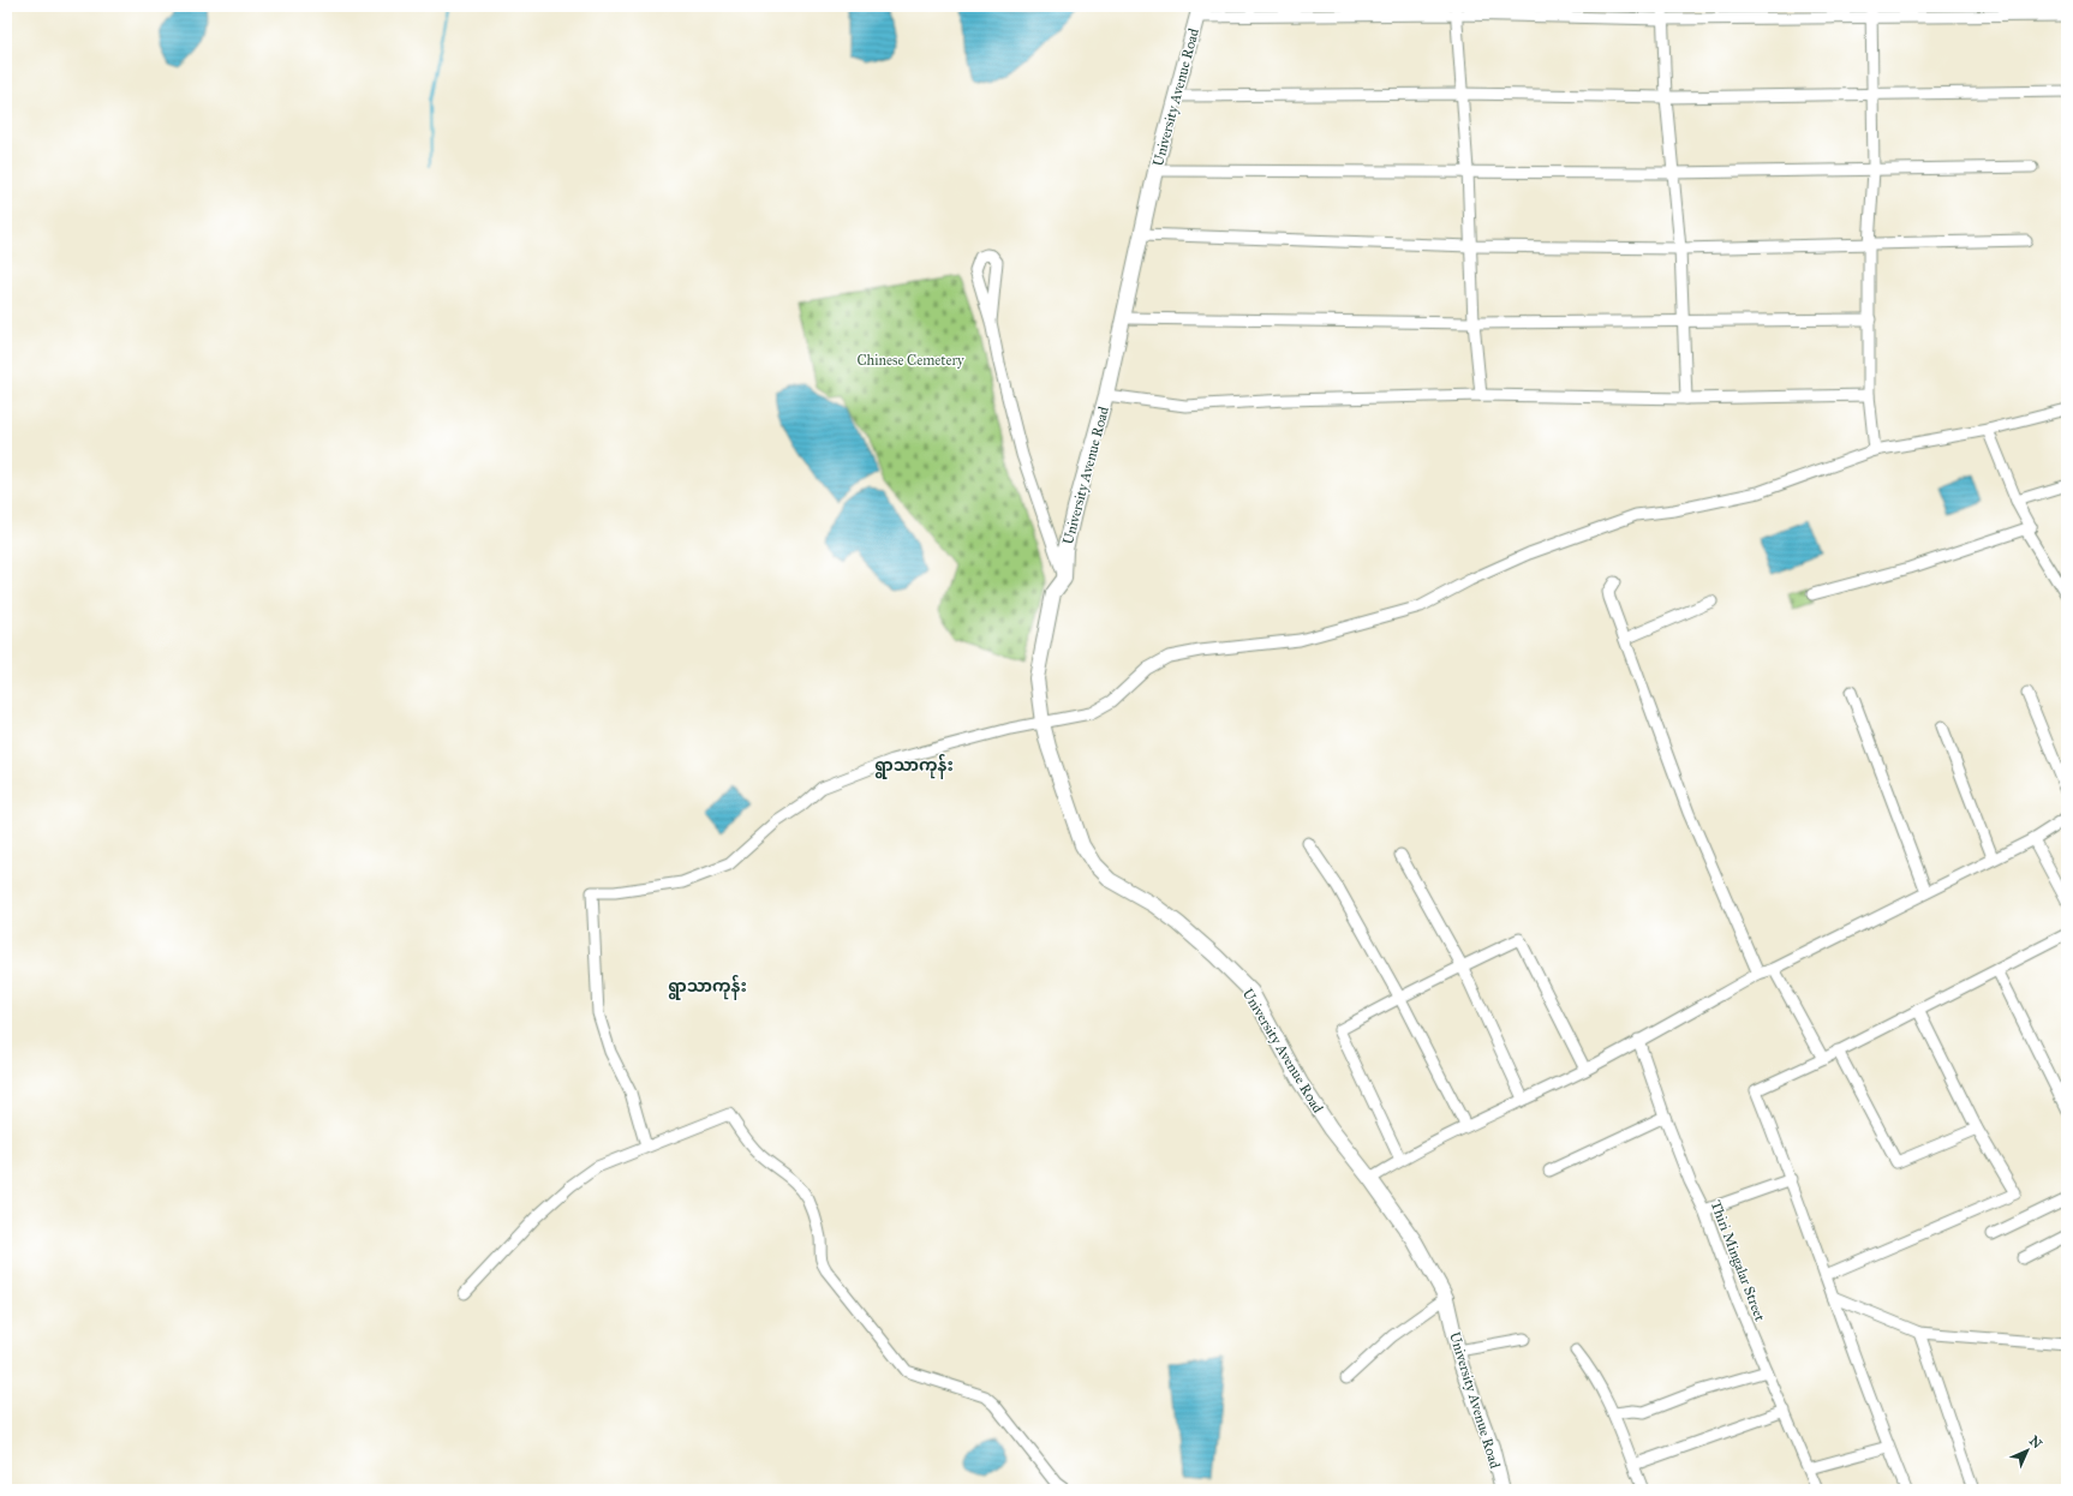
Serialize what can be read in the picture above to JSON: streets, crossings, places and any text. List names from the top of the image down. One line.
{"streets":{"main road":["University Avenue Road"],"street":["Thiri Mingalar Street"]},"districts":["ရွာသာကုန်း","ရွာသာကုန်း"],"parks":["Chinese Cemetery"],"north":"top right"}
